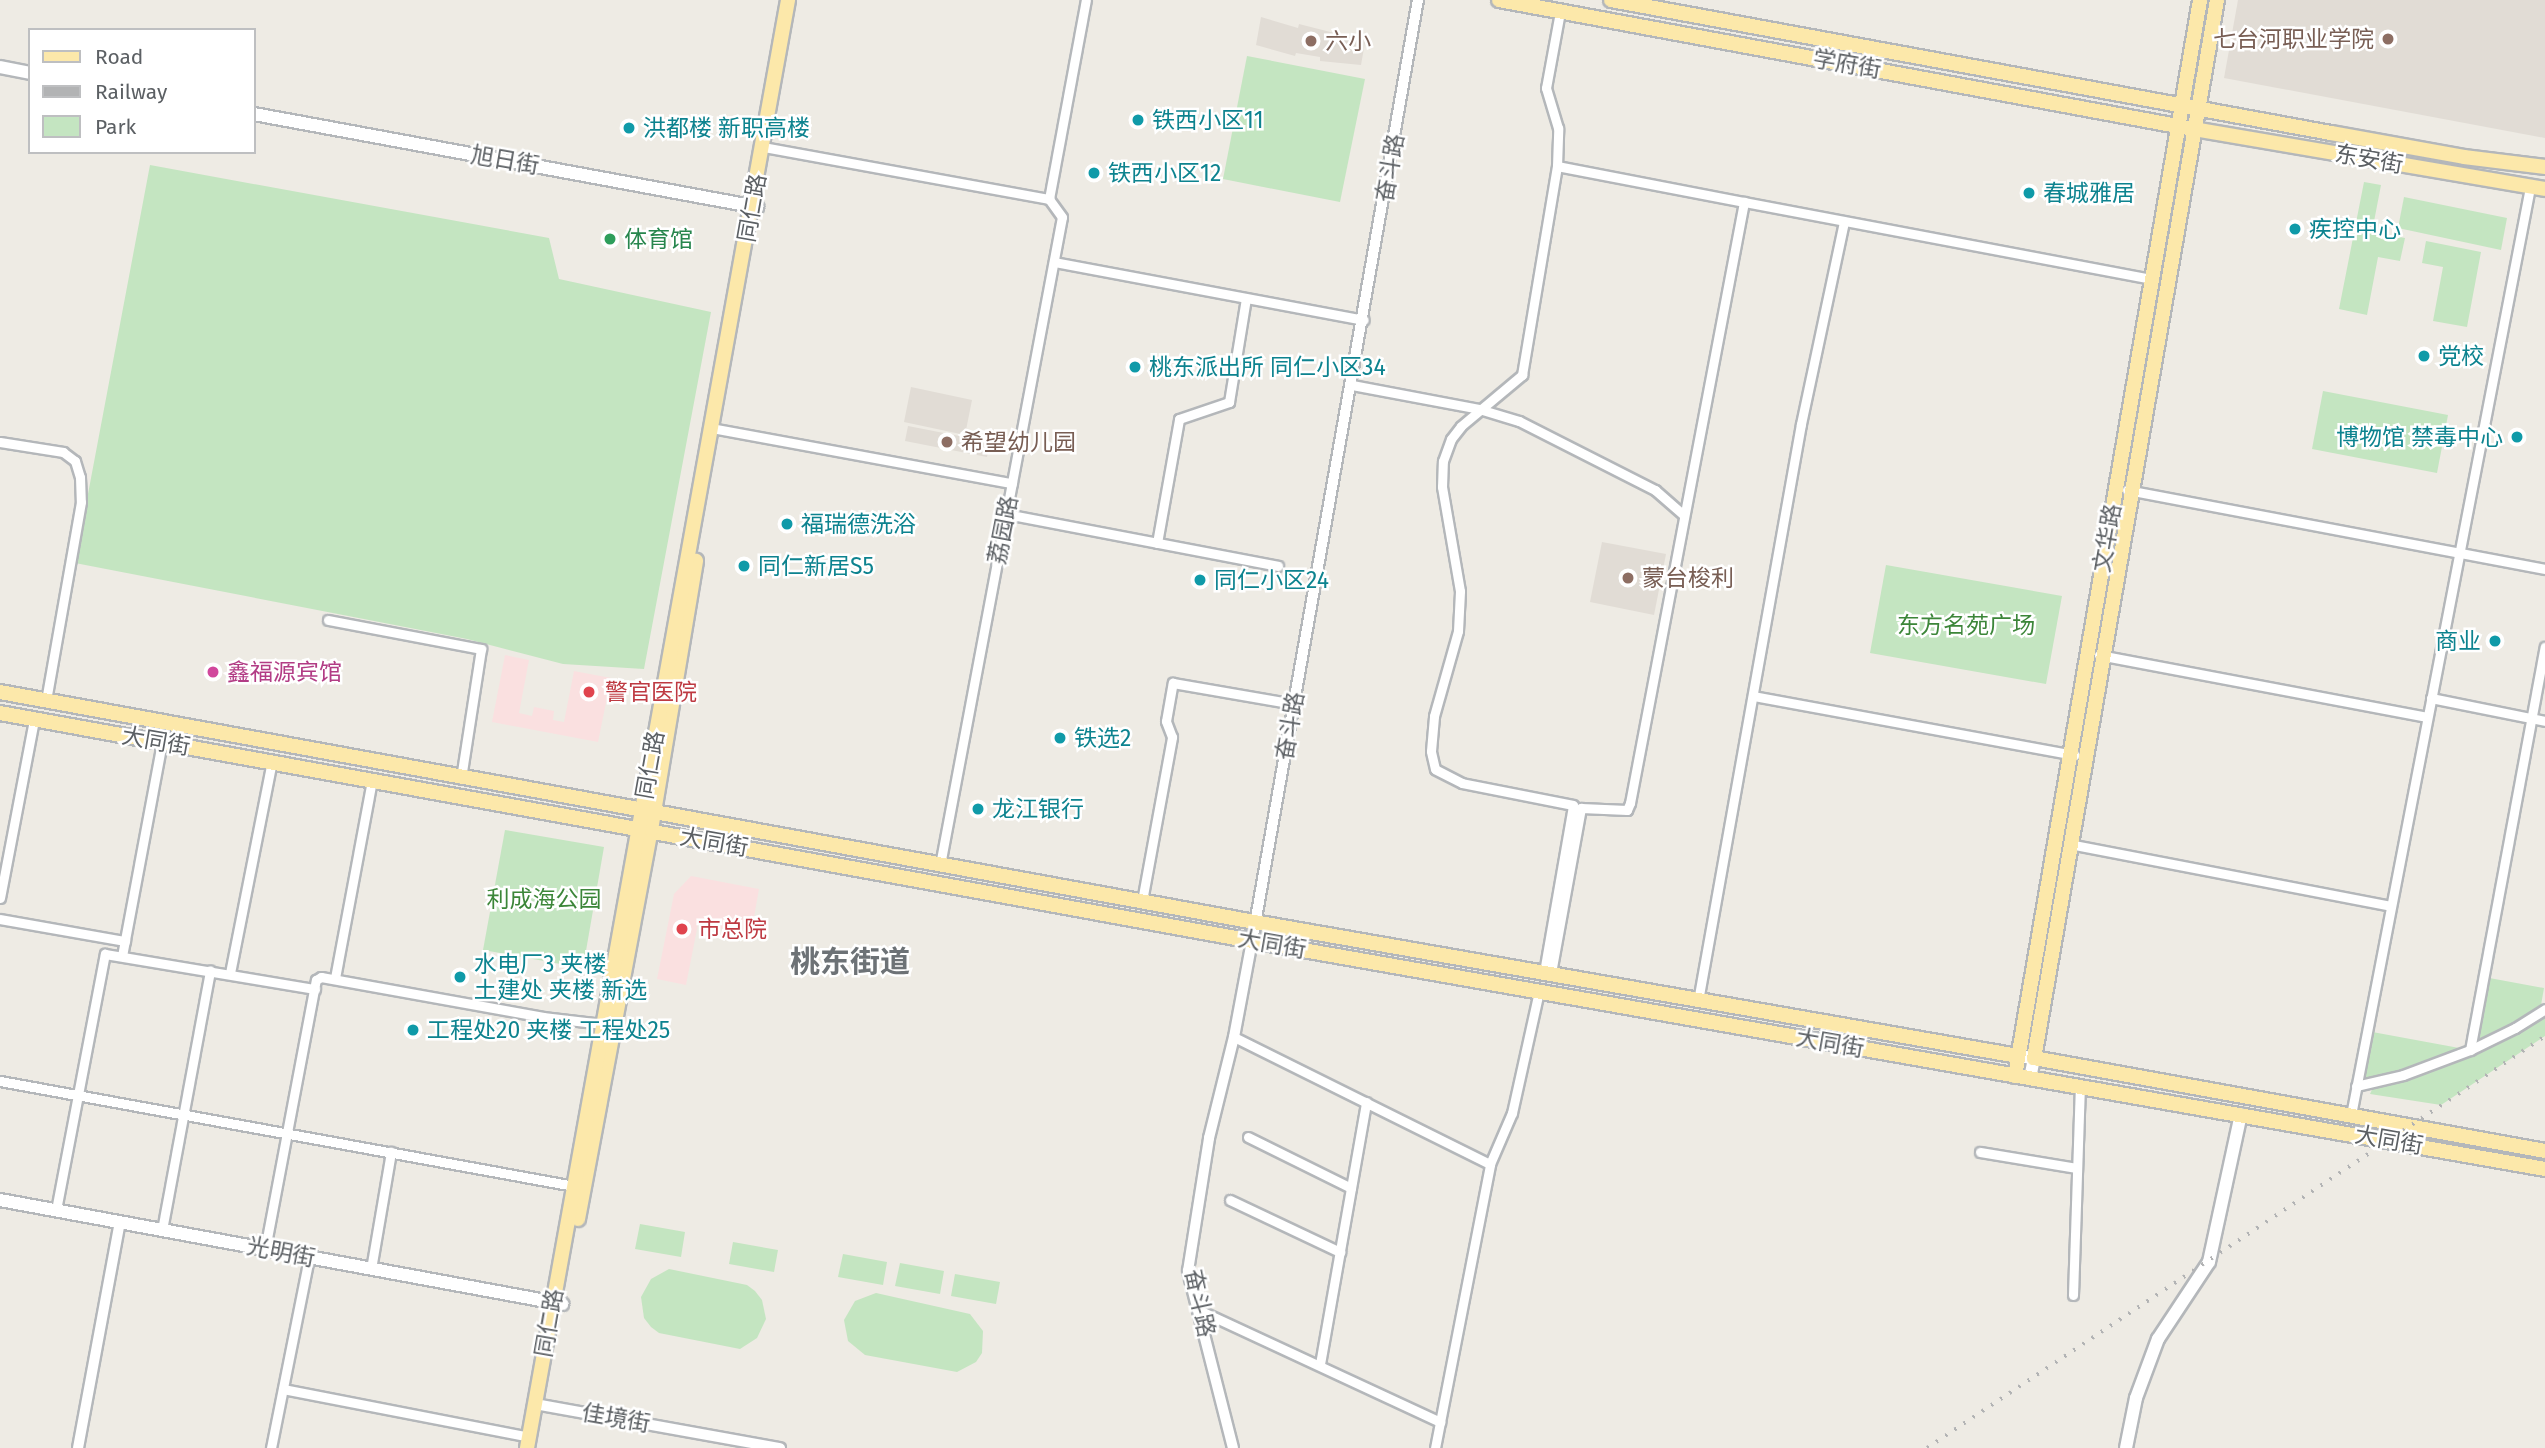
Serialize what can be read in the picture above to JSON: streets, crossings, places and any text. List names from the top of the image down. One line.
{"streets":{"main road":["学府街","东安街","旭日街","同仁路","文华路","大同街","光明街"],"street":["奋斗路","荔园路","佳境街"]},"crossings":[["学府街","东安街"],["学府街","文华路"],["东安街","文华路"],["旭日街","同仁路"],["奋斗路","大同街"],["同仁路","大同街"],["同仁路","光明街"],["同仁路","佳境街"],["荔园路","大同街"],["文华路","大同街"]],"districts":["桃东街道"],"parks":["东方名苑广场","利成海公园"],"places":["七台河职业学院","六小","铁西小区11","洪都楼 新职高楼","铁西小区12","春城雅居","疾控中心","体育馆","党校","桃东派出所 同仁小区34","博物馆 禁毒中心","希望幼儿园","福瑞德洗浴","同仁新居S5","蒙台梭利","同仁小区24","商业","鑫福源宾馆","警官医院","铁选2","龙江银行","市总院","水电厂3 夹楼 土建处 夹楼 新选","工程处20 夹楼 工程处25"],"legend":["Road","Railway","Park"]}
